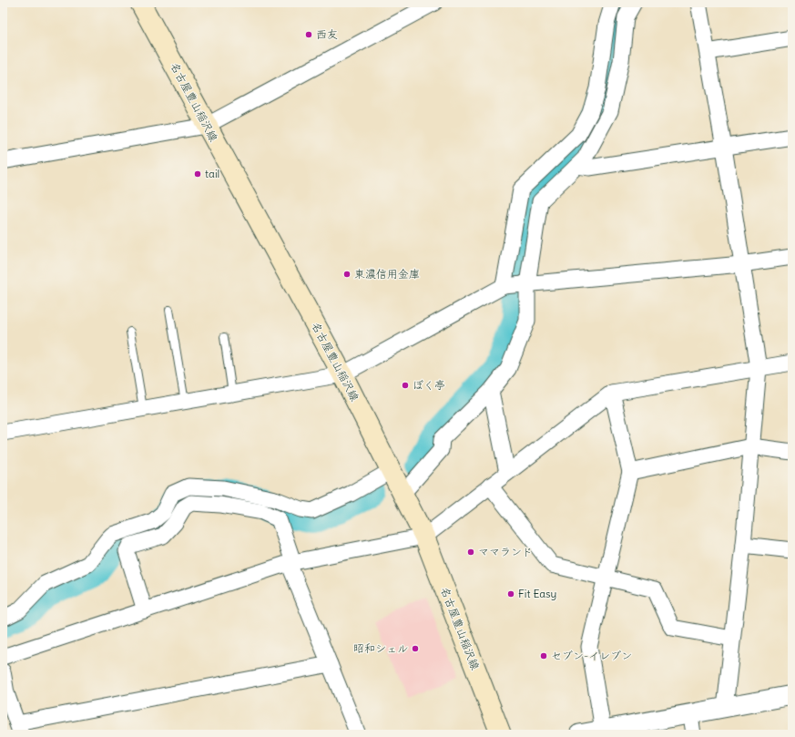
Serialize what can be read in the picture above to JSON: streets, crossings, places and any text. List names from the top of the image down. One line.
{"streets":{"main road":["名古屋豊山稲沢線"]},"places":["西友","tail","東濃信用金庫","ぼく亭","ママランド","Fit Easy","昭和シェル","セブン-イレブン"]}
